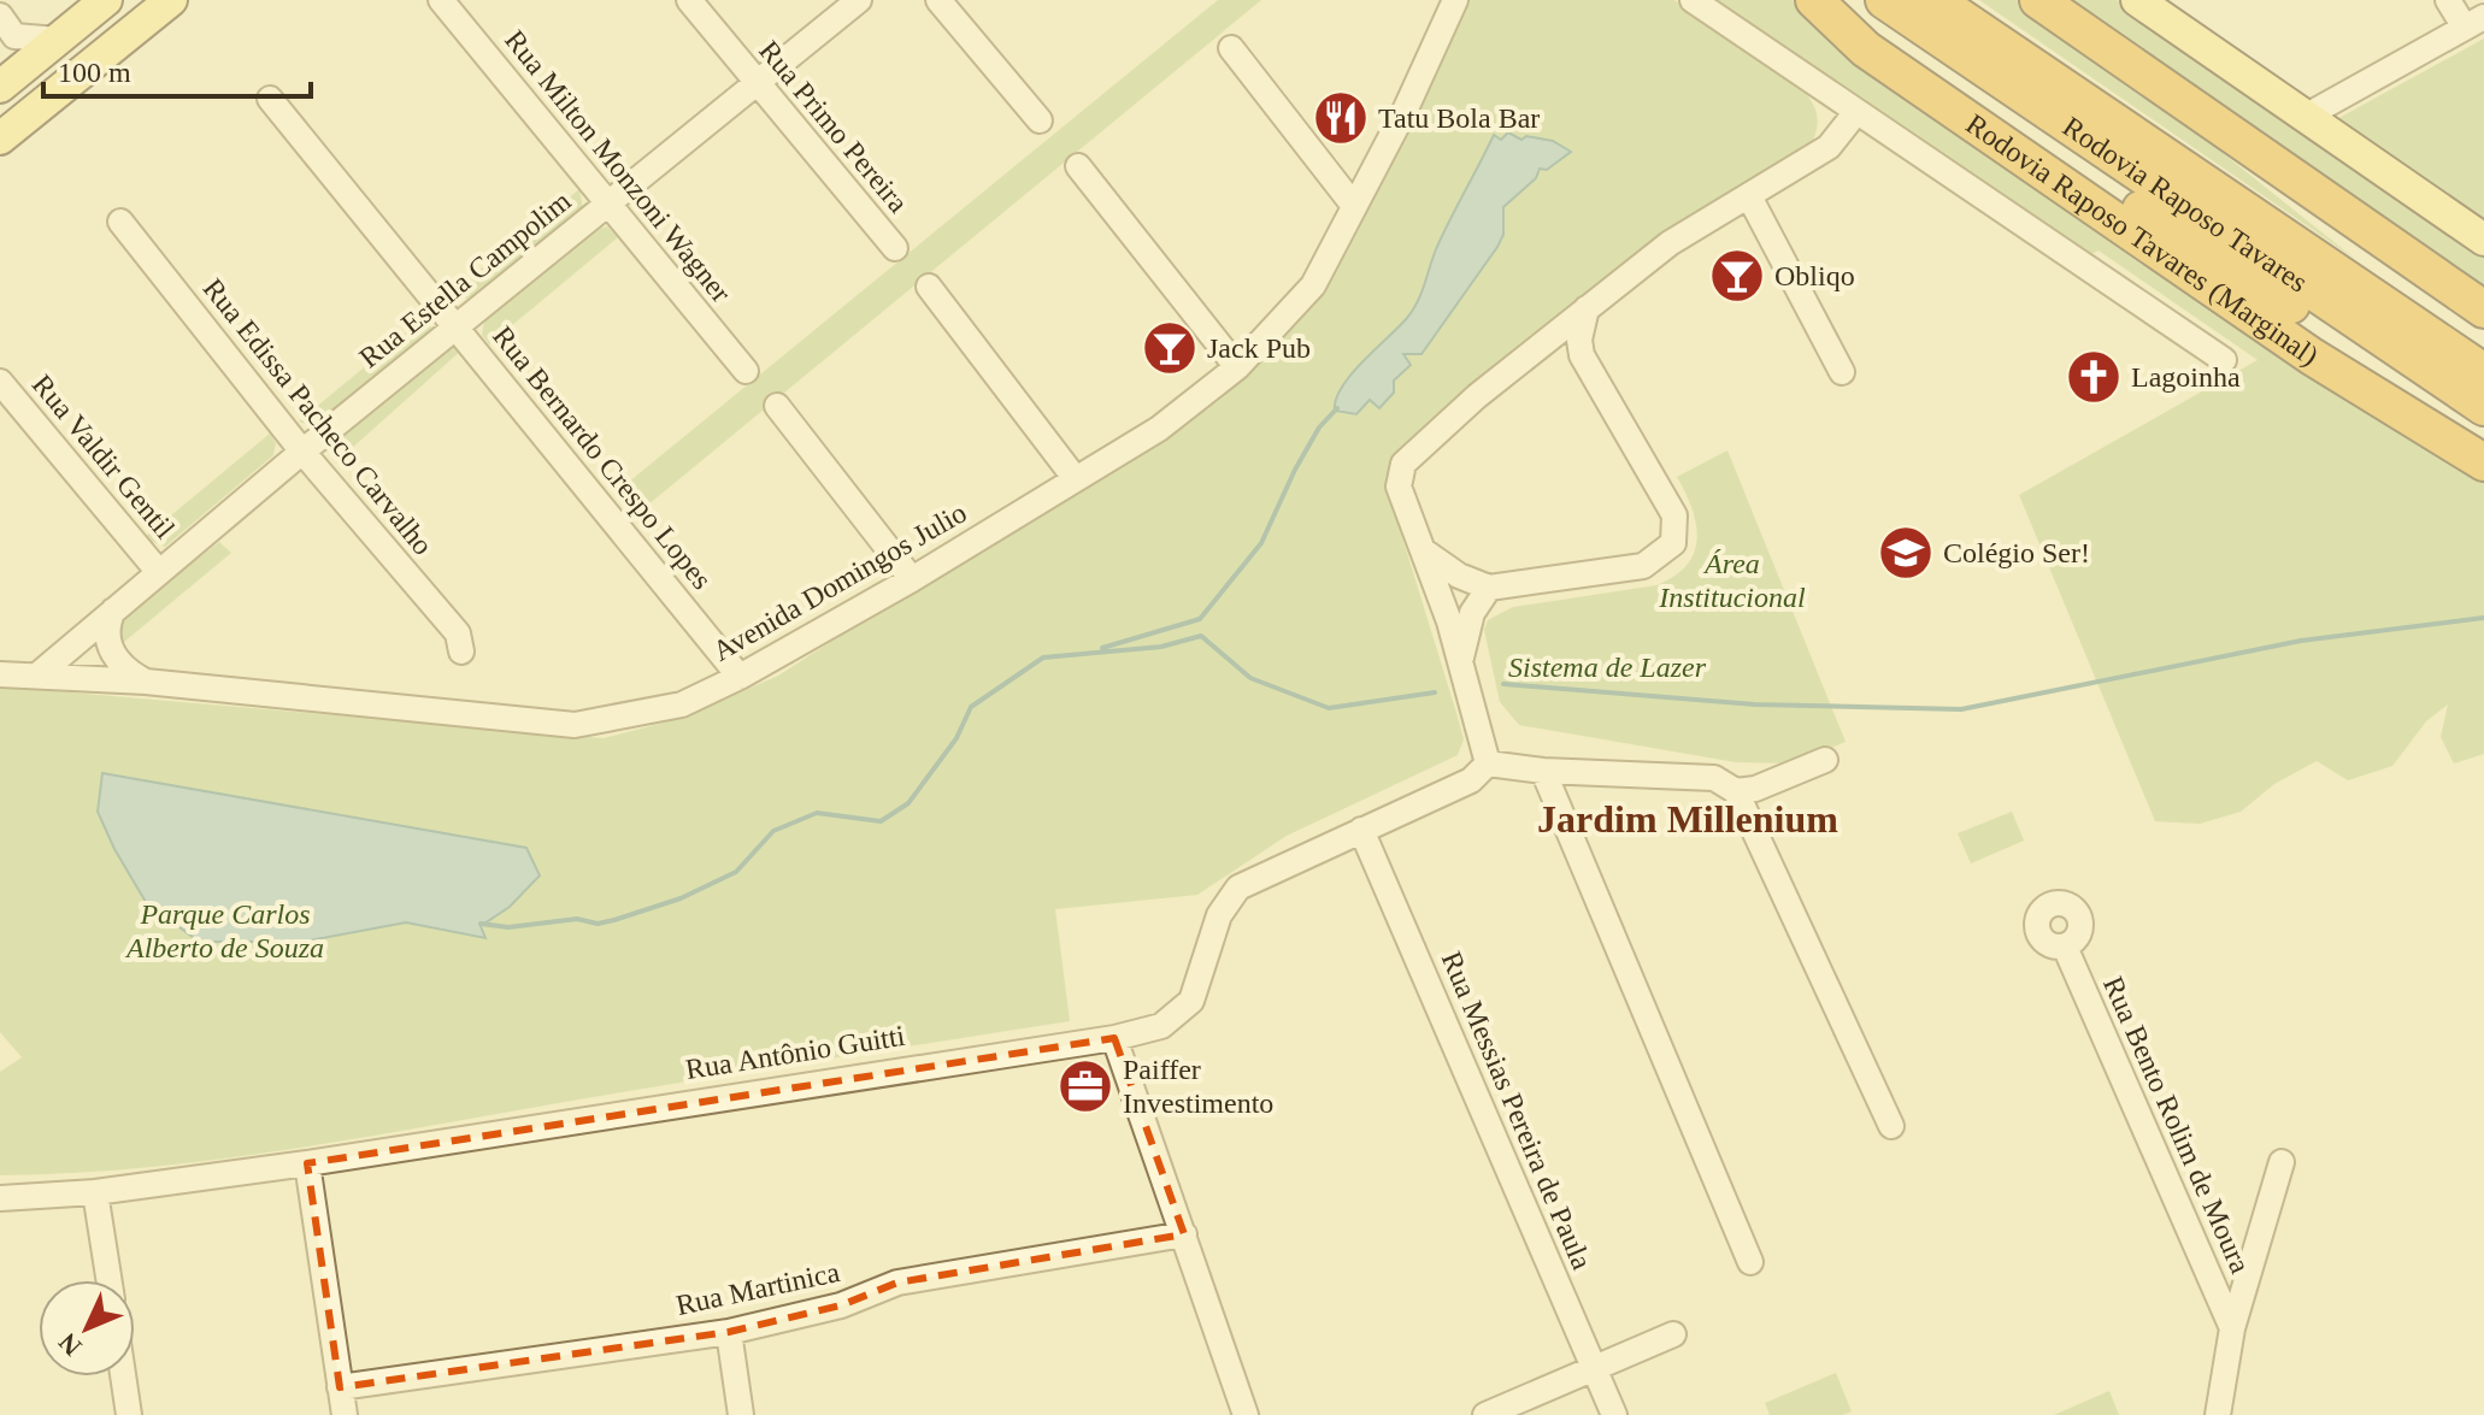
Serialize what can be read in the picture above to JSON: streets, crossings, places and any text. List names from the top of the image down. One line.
{"streets":{"highway":["Rodovia Raposo Tavares","Rodovia Raposo Tavares (Marginal)"],"street":["Rua Primo Pereira","Rua Milton Monzoni Wagner","Rua Estella Campolim","Rua Edissa Pacheco Carvalho","Rua Valdir Gentil","Rua Bernardo Crespo Lopes","Avenida Domingos Julio","Rua Antônio Guitti","Rua Messias Pereira de Paula","Rua Bento Rolim de Moura","Rua Martinica"]},"crossings":[["Rua Primo Pereira","Rua Estella Campolim"],["Rua Milton Monzoni Wagner","Rua Estella Campolim"],["Rua Estella Campolim","Rua Edissa Pacheco Carvalho"],["Rua Estella Campolim","Rua Valdir Gentil"],["Rua Estella Campolim","Rua Bernardo Crespo Lopes"],["Rua Estella Campolim","Avenida Domingos Julio"],["Rua Bernardo Crespo Lopes","Avenida Domingos Julio"],["Rua Antônio Guitti","Rua Messias Pereira de Paula"]],"districts":["Jardim Millenium"],"parks":["Área Institucional","Sistema de Lazer","Parque Carlos Alberto de Souza"],"places":{"restaurant":["Tatu Bola Bar"],"bar":["Obliqo","Jack Pub"],"church":["Lagoinha"],"school or university":["Colégio Ser!"],"office":["Paiffer Investimento"]},"scale_bar":"100 m","north":"bottom left"}
